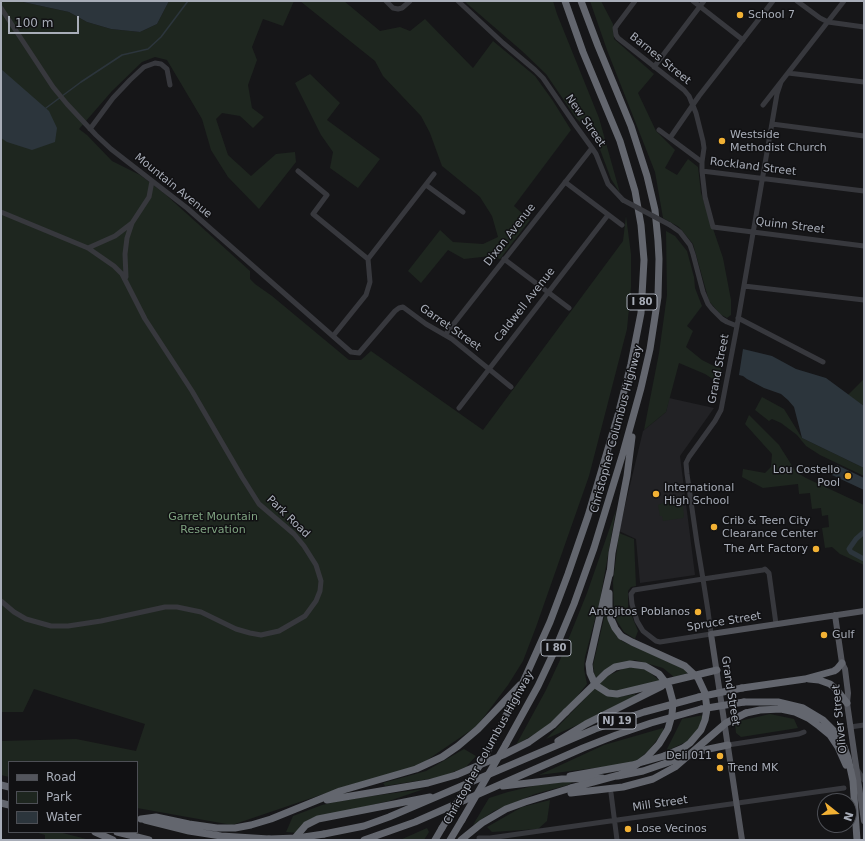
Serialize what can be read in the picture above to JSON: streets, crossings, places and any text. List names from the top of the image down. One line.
{"streets":{"highway":["I 80","Christopher Columbus Highway","NJ 19"],"main road":["Grand Street","Spruce Street","Oliver Street"],"street":["Barnes Street","New Street","Rockland Street","Mountain Avenue","Quinn Street","Dixon Avenue","Caldwell Avenue","Garret Street","Park Road","Mill Street"]},"crossings":[["Barnes Street","Rockland Street"],["New Street","Dixon Avenue"],["New Street","Grand Street"],["Rockland Street","Quinn Street"],["Rockland Street","Grand Street"],["Mountain Avenue","Garret Street"],["Mountain Avenue","Park Road"],["Quinn Street","Grand Street"],["Dixon Avenue","Garret Street"],["Caldwell Avenue","Garret Street"],["Grand Street","Spruce Street"],["Grand Street","Mill Street"],["Spruce Street","Oliver Street"],["Oliver Street","NJ 19"]],"parks":["Garret Mountain Reservation"],"places":["School 7","Westside Methodist Church","Lou Costello Pool","International High School","Crib & Teen City Clearance Center","The Art Factory","Antojitos Poblanos","Gulf","Deli 011","Trend MK","Lose Vecinos"],"legend":["Road","Park","Water"],"scale_bar":"100 m","north":"right"}
